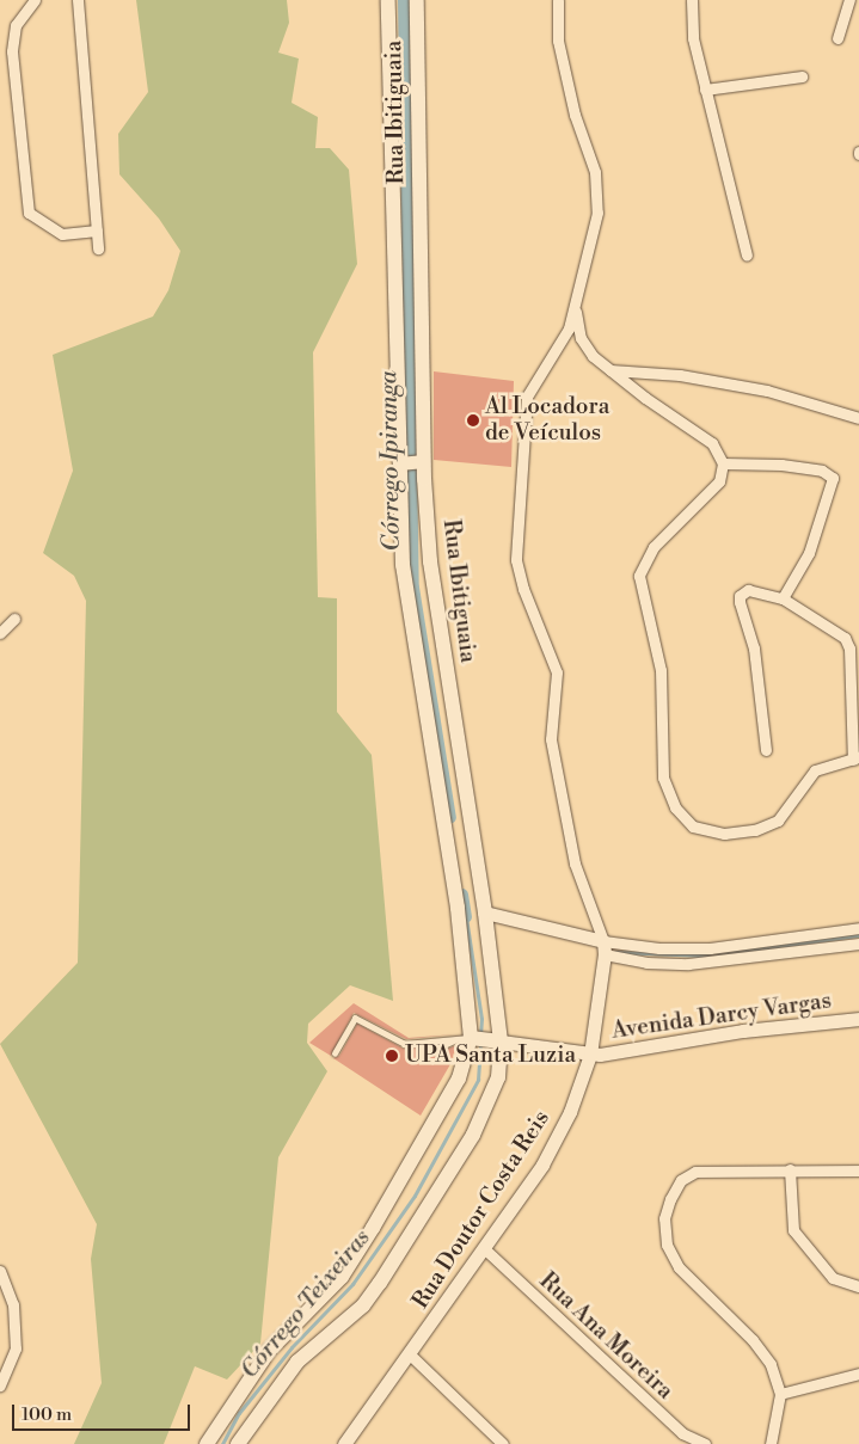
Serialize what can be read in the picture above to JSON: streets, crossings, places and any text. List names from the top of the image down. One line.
{"streets":{"main road":["Rua Ibitiguaia"],"street":["Avenida Darcy Vargas","Rua Doutor Costa Reis","Rua Ana Moreira"]},"crossings":[["Rua Ibitiguaia","Avenida Darcy Vargas"],["Avenida Darcy Vargas","Rua Doutor Costa Reis"],["Rua Doutor Costa Reis","Rua Ana Moreira"]],"water":["Córrego Ipiranga","Córrego Teixeiras"],"places":["Al Locadora de Veículos","UPA Santa Luzia"],"scale_bar":"100 m"}
